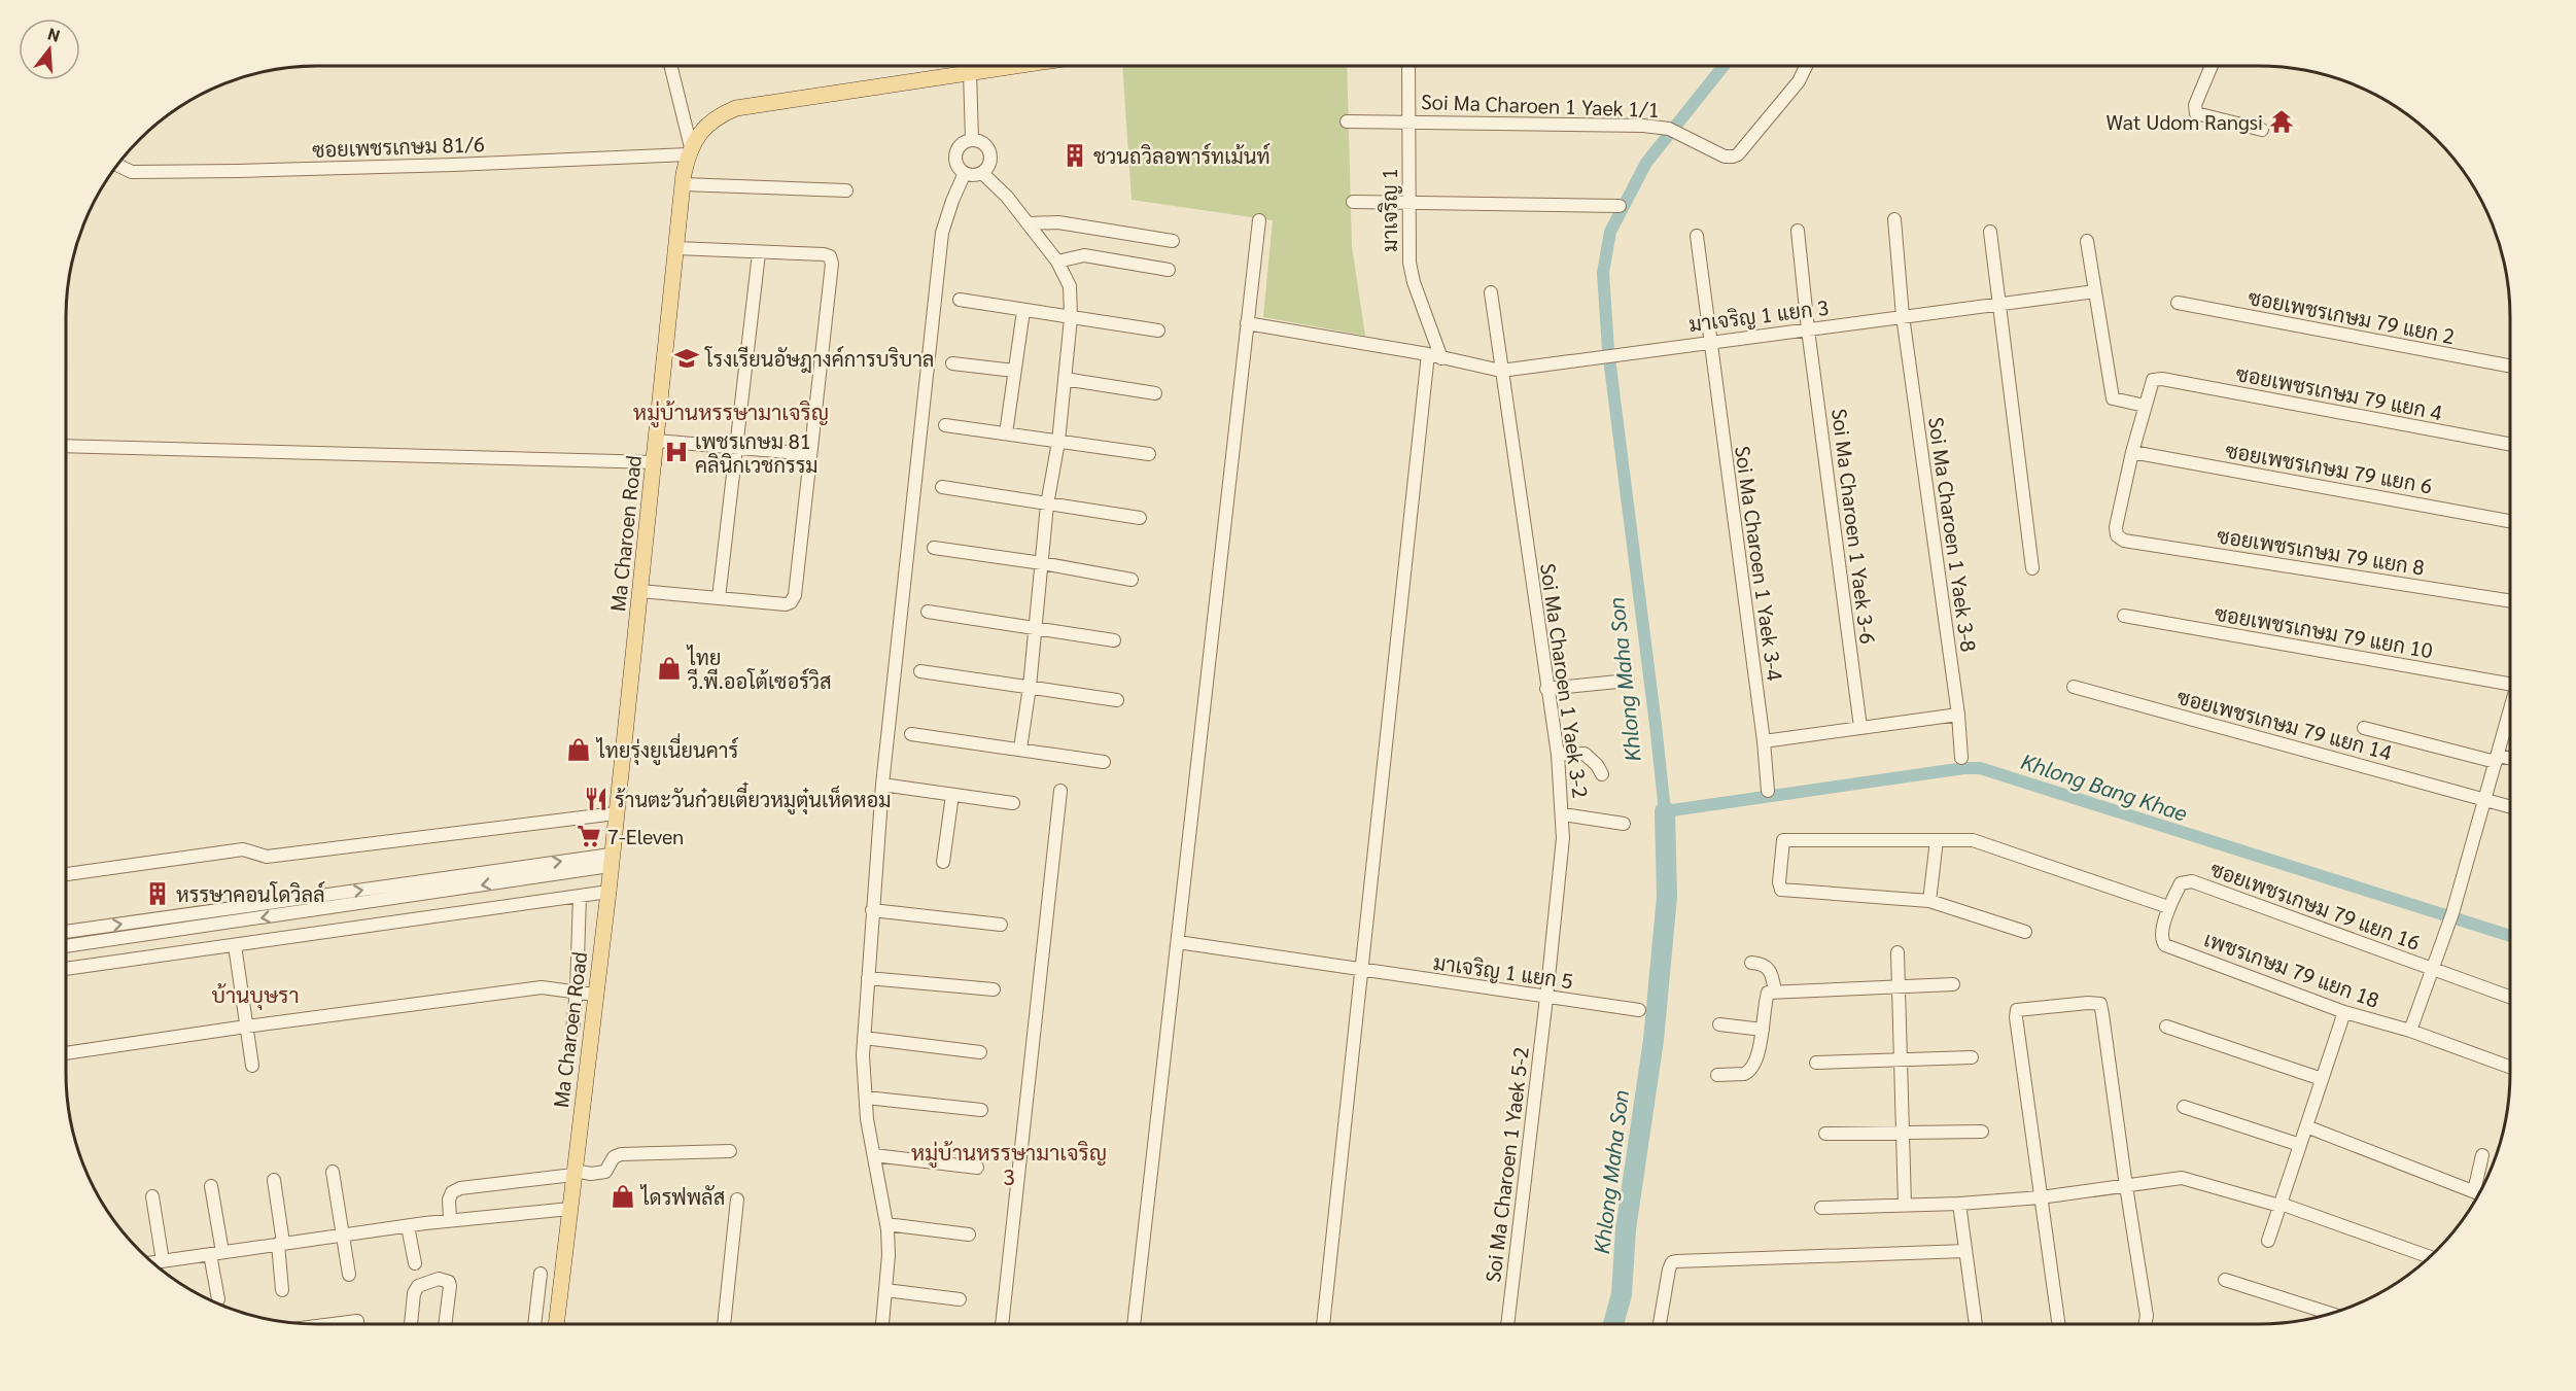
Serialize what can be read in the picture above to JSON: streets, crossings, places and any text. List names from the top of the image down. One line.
{"streets":{"main road":["Ma Charoen Road"],"street":["Soi Ma Charoen 1 Yaek 1/1","ซอยเพชรเกษม 81/6","มาเจริญ 1","มาเจริญ 1 แยก 3","ซอยเพชรเกษม 79 แยก 2","ซอยเพชรเกษม 79 แยก 4","ซอยเพชรเกษม 79 แยก 6","Soi Ma Charoen 1 Yaek 3-6","Soi Ma Charoen 1 Yaek 3-8","ซอยเพชรเกษม 79 แยก 8","Soi Ma Charoen 1 Yaek 3-4","ซอยเพชรเกษม 79 แยก 10","Soi Ma Charoen 1 Yaek 3-2","ซอยเพชรเกษม 79 แยก 14","ซอยเพชรเกษม 79 แยก 16","เพชรเกษม 79 แยก 18","มาเจริญ 1 แยก 5","Soi Ma Charoen 1 Yaek 5-2"]},"crossings":[["Soi Ma Charoen 1 Yaek 1/1","มาเจริญ 1"],["ซอยเพชรเกษม 81/6","Ma Charoen Road"],["มาเจริญ 1","มาเจริญ 1 แยก 3"],["มาเจริญ 1 แยก 3","Soi Ma Charoen 1 Yaek 3-6"],["มาเจริญ 1 แยก 3","Soi Ma Charoen 1 Yaek 3-8"],["มาเจริญ 1 แยก 3","Soi Ma Charoen 1 Yaek 3-4"],["มาเจริญ 1 แยก 3","Soi Ma Charoen 1 Yaek 3-2"],["ซอยเพชรเกษม 79 แยก 6","ซอยเพชรเกษม 79 แยก 8"],["Soi Ma Charoen 1 Yaek 3-2","มาเจริญ 1 แยก 5"],["Soi Ma Charoen 1 Yaek 3-2","Soi Ma Charoen 1 Yaek 5-2"],["ซอยเพชรเกษม 79 แยก 16","เพชรเกษม 79 แยก 18"],["มาเจริญ 1 แยก 5","Soi Ma Charoen 1 Yaek 5-2"]],"districts":["หมู่บ้านหรรษามาเจริญ","บ้านบุษรา","หมู่บ้านหรรษามาเจริญ 3"],"water":["Khlong Maha Son","Khlong Bang Khae"],"places":{"temple":["Wat Udom Rangsi"],"building":["ชวนถวิลอพาร์ทเม้นท์","หรรษาคอนโดวิลล์"],"school or university":["โรงเรียนอัษฎางค์การบริบาล"],"hospital":["เพชรเกษม 81 คลินิกเวชกรรม"],"shop":["ไทย วี.พี.ออโต้เซอร์วิส","ไทยรุ่งยูเนี่ยนคาร์","ไดรฟพลัส"],"restaurant":["ร้านตะวันก๋วยเตี๋ยวหมูตุ๋นเห็ดหอม"],"supermarket":["7-Eleven"]},"north":"top"}
